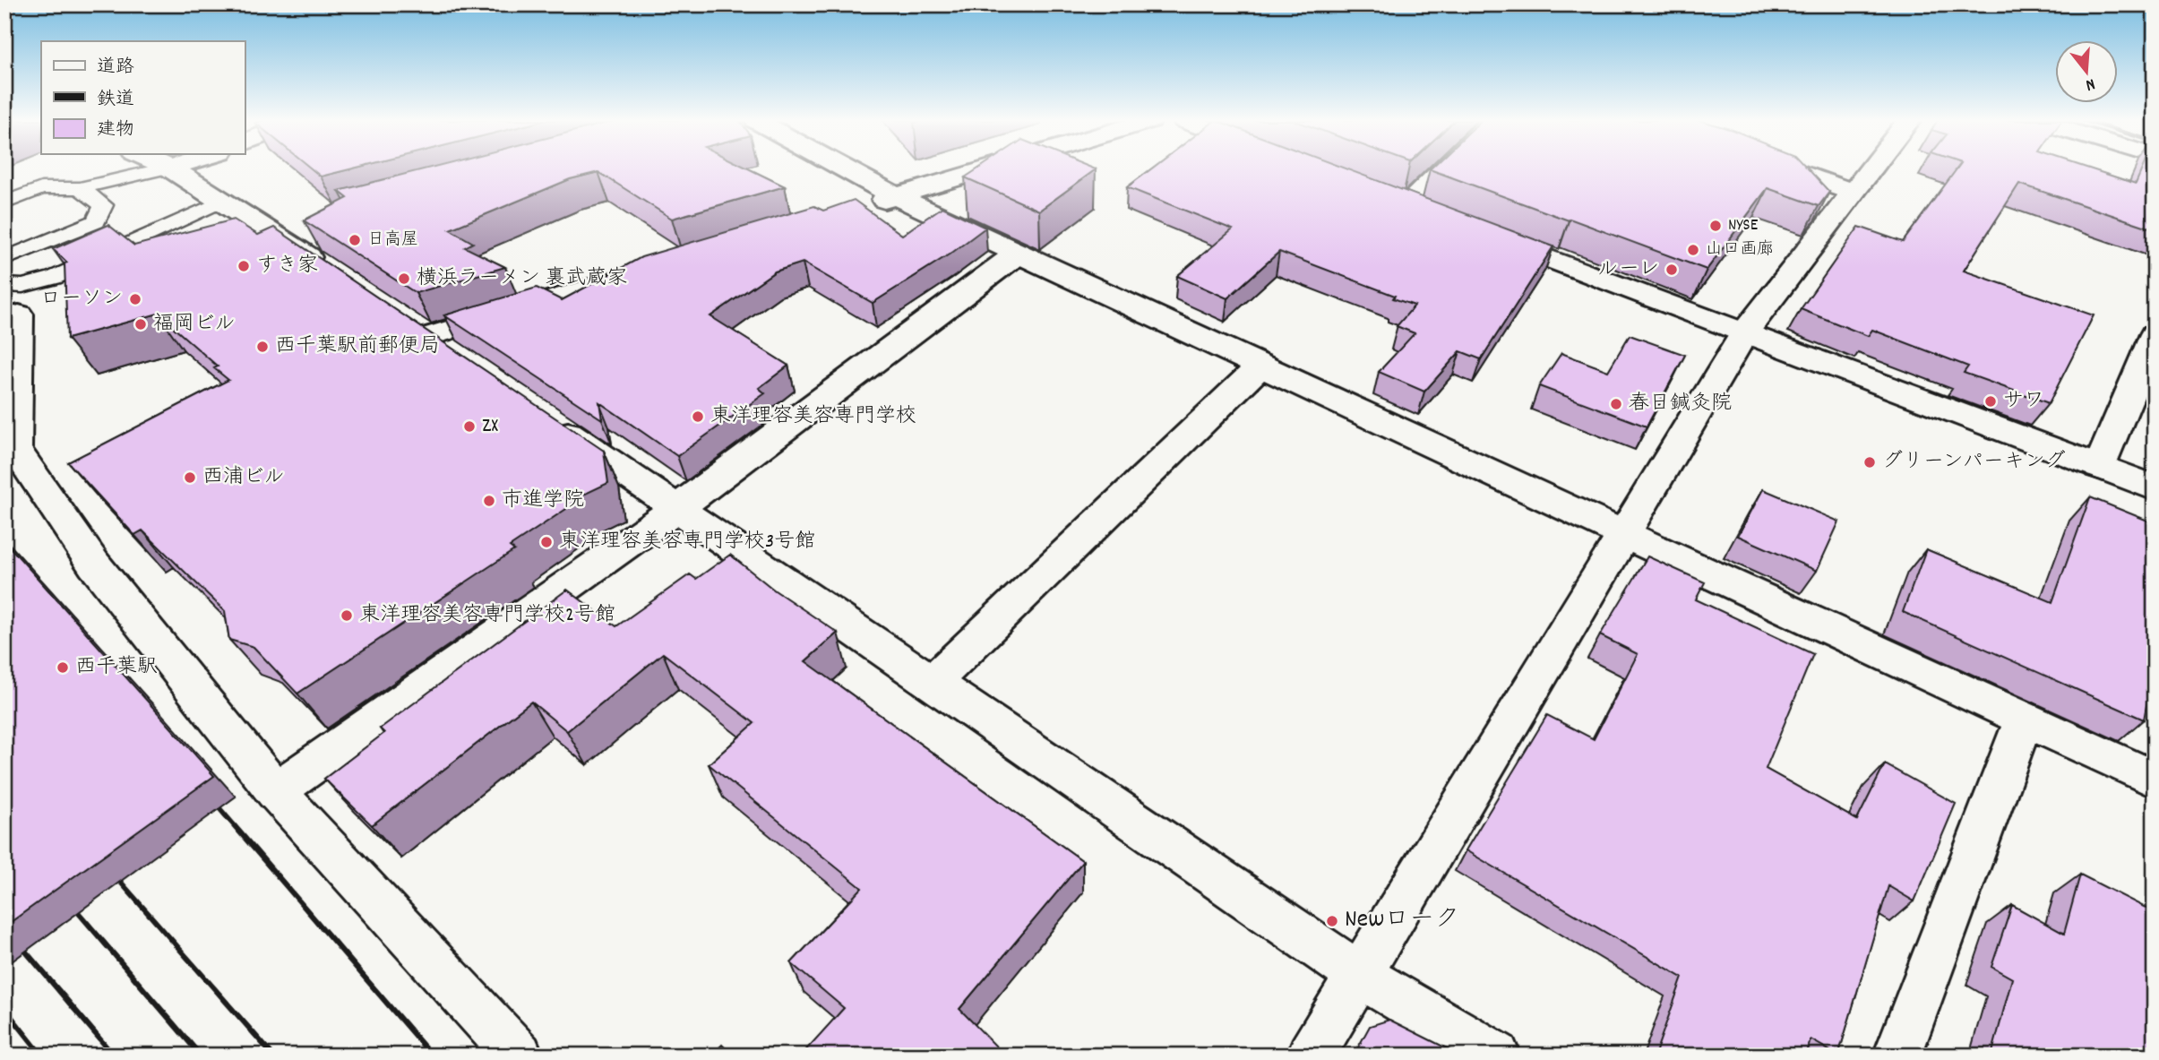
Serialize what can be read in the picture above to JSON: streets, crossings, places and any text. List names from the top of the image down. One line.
{"places":["NYSE","日高屋","山口画廊","すき家","ルーレ","横浜ラーメン 裏武蔵家","ローソン","福岡ビル","西千葉駅前郵便局","サワ","春日鍼灸院","東洋理容美容専門学校","ZX","グリーンパーキング","西浦ビル","市進学院","東洋理容美容専門学校3号館","東洋理容美容専門学校2号館","西千葉駅","Newローク"],"legend":["道路","鉄道","建物"],"north":"bottom"}
